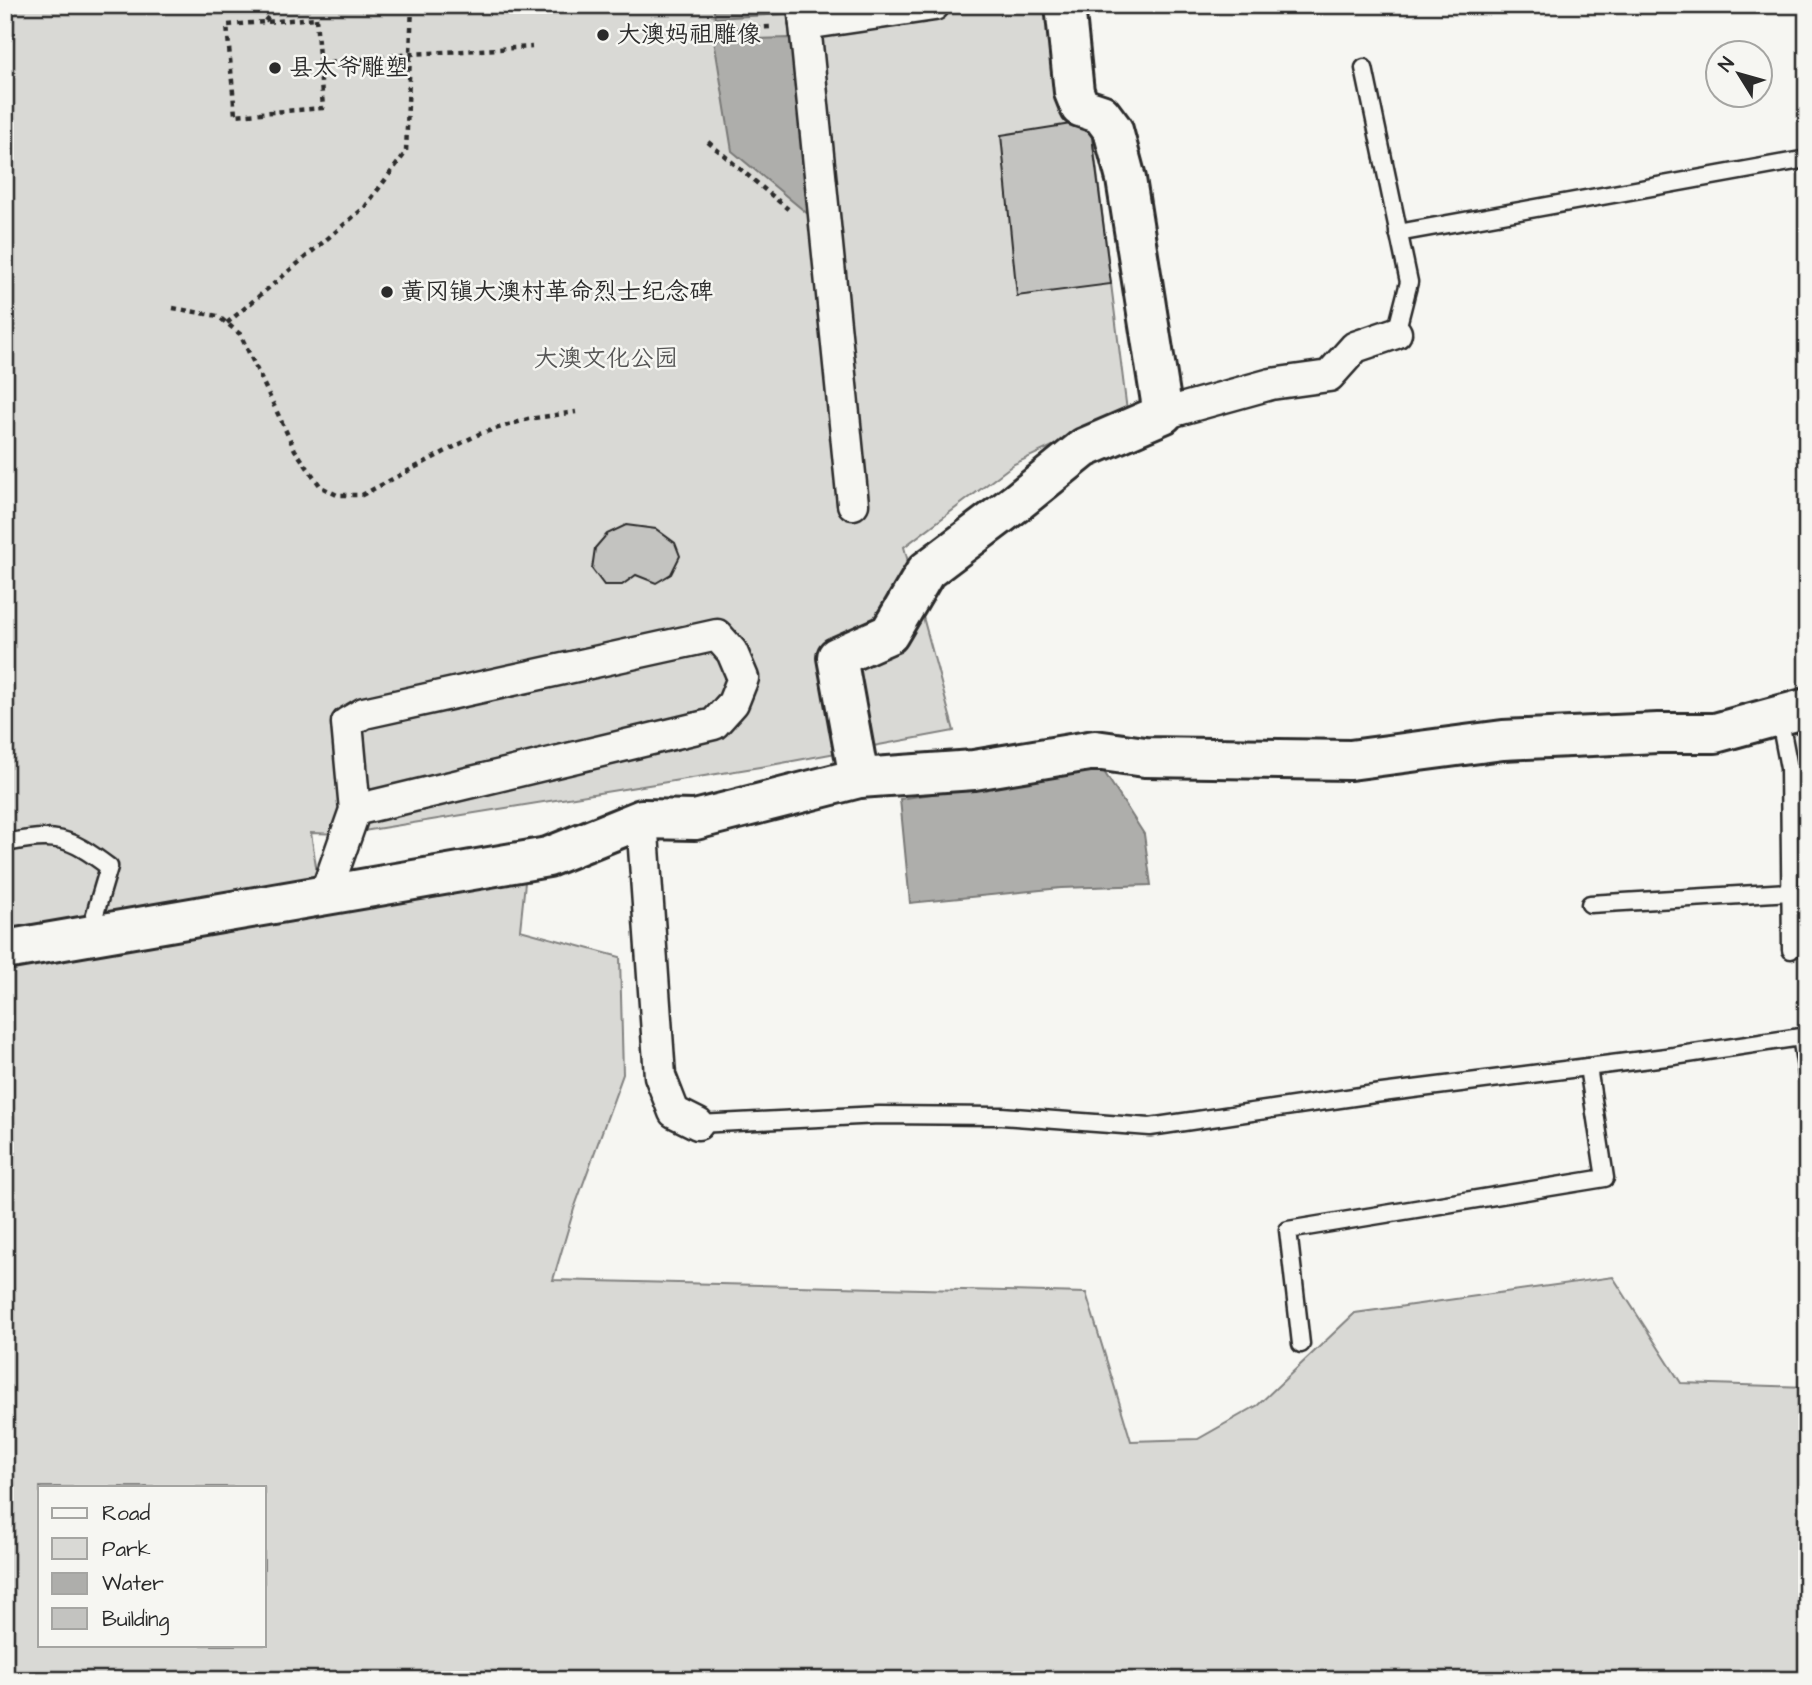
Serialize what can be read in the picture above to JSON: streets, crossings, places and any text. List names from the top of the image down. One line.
{"parks":["大澳文化公园"],"places":["大澳妈祖雕像","县太爷雕塑","黄冈镇大澳村革命烈士纪念碑"],"legend":["Road","Park","Water","Building"],"north":"top left"}
